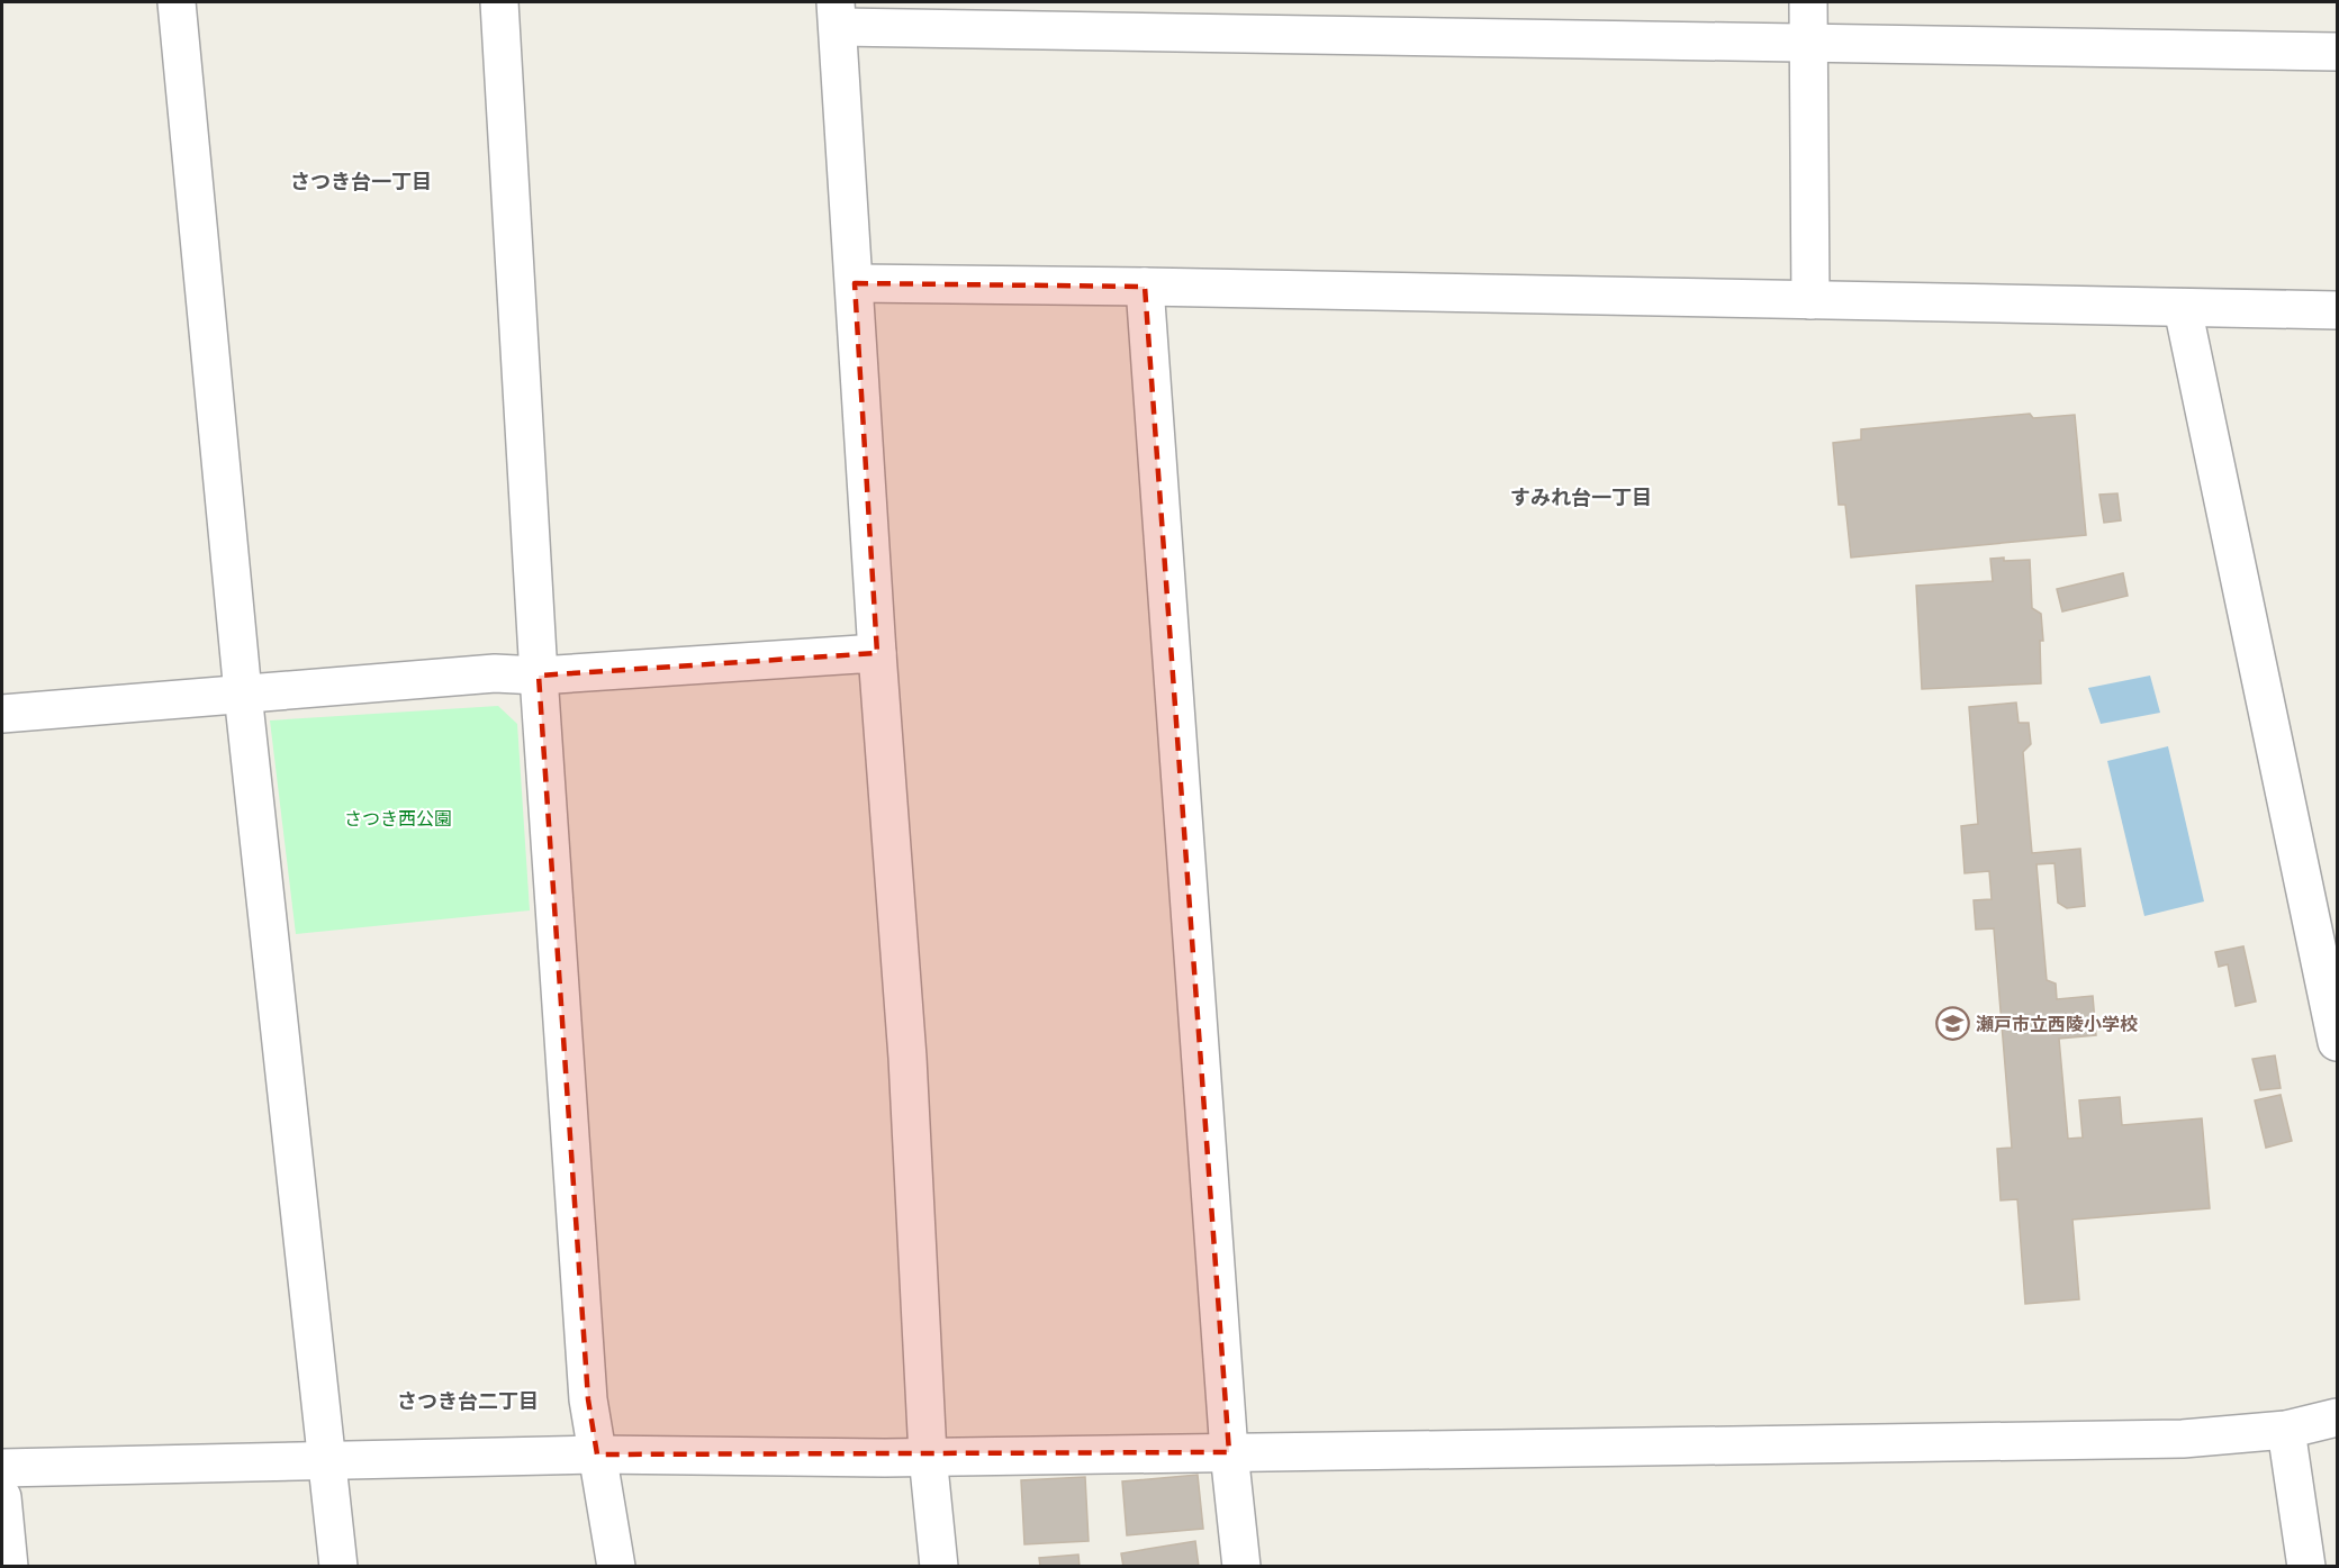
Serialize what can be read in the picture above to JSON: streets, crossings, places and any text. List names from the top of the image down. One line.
{"districts":["さつき台一丁目","すみれ台一丁目","さつき台二丁目"],"parks":["さつき西公園"],"places":{"school or university":["瀬戸市立西陵小学校"]}}
